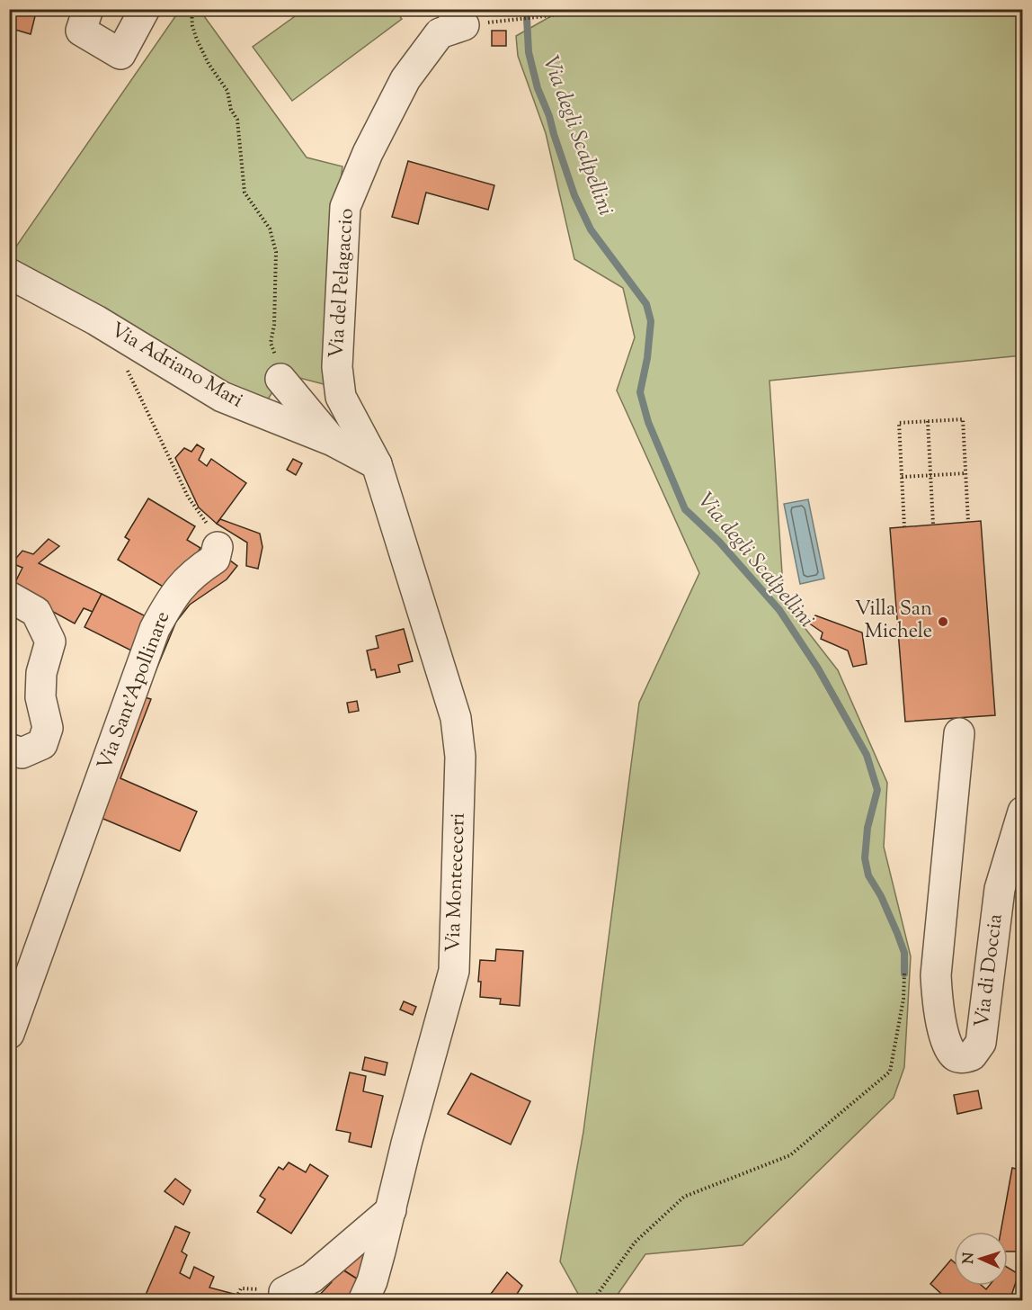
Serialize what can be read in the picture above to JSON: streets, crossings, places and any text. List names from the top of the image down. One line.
{"streets":{"street":["Via del Pelagaccio","Via Adriano Mari","Via Sant'Apollinare","Via Montececeri","Via di Doccia"]},"crossings":[["Via del Pelagaccio","Via Adriano Mari"],["Via del Pelagaccio","Via Montececeri"],["Via Adriano Mari","Via Montececeri"]],"water":["Via degli Scalpellini"],"places":["Villa San Michele"],"north":"left"}
